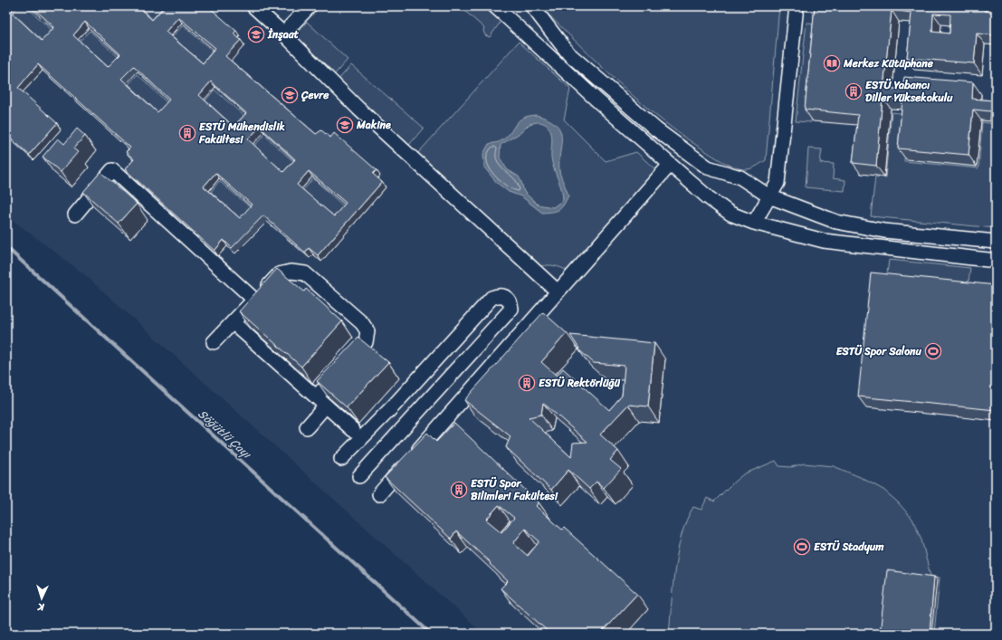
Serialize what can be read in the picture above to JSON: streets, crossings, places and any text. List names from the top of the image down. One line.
{"water":["Söğütlü Çayı"],"places":{"school or university":["İnşaat","Çevre","Makine"],"library":["Merkez Kütüphane"],"building":["ESTÜ Yabancı Diller Yüksekokulu","ESTÜ Mühendislik Fakültesi","ESTÜ Rektörlüğü","ESTÜ Spor Bilimleri Fakültesi"],"sports":["ESTÜ Spor Salonu","ESTÜ Stadyum"]},"north":"bottom"}
